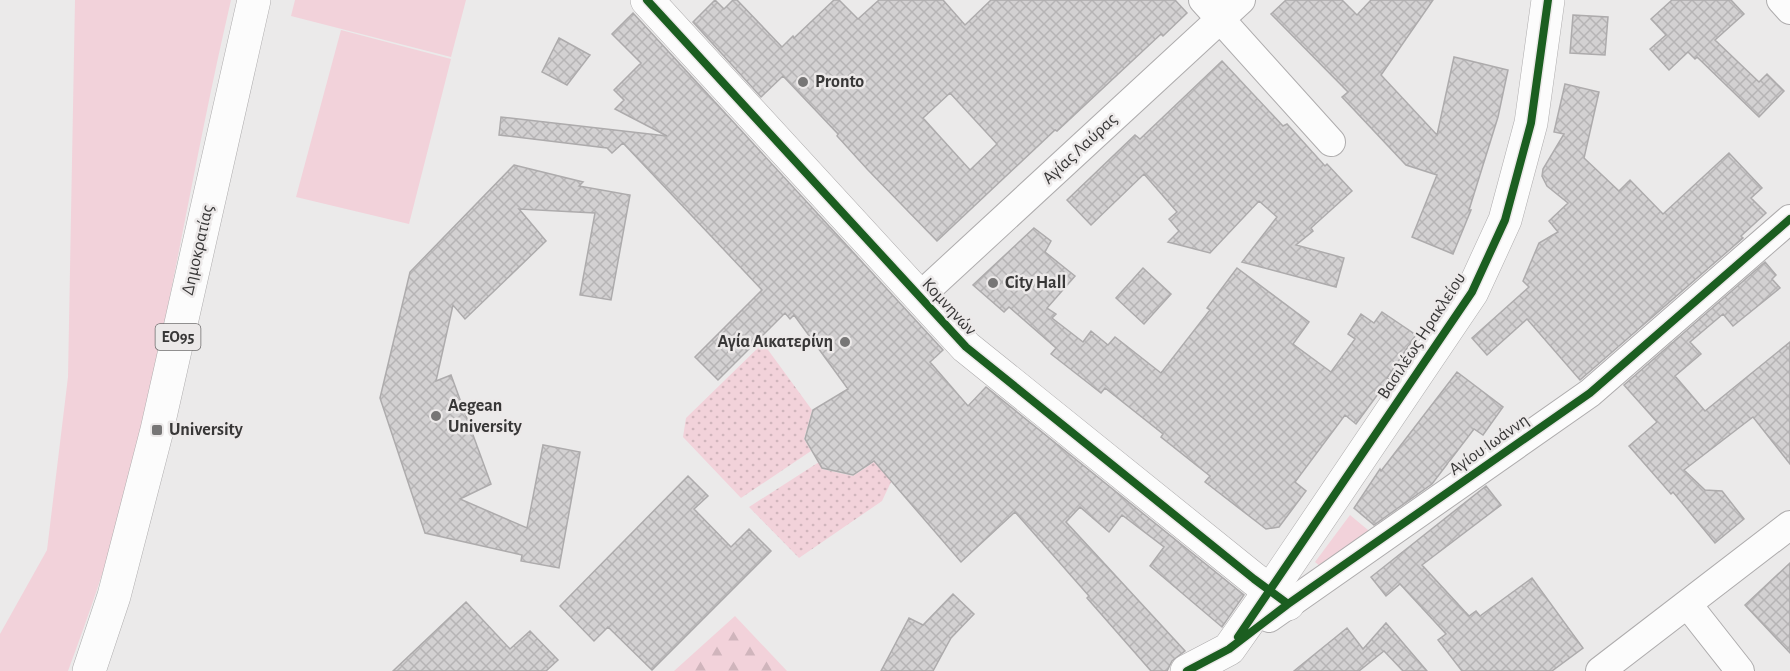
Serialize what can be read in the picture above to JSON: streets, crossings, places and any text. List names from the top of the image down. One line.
{"streets":{"street":["Αγίας Λαύρας","Δημοκρατίας","Κομνηνών","Βασιλέως Ηρακλείου","ΕΟ95","Αγίου Ιωάννη"]},"crossings":[["Αγίας Λαύρας","Κομνηνών"],["Κομνηνών","Βασιλέως Ηρακλείου"],["Κομνηνών","Αγίου Ιωάννη"],["Βασιλέως Ηρακλείου","Αγίου Ιωάννη"]],"places":{"other":["Pronto","City Hall","Αγία Αικατερίνη","Aegean University"],"transit":["University"]}}
